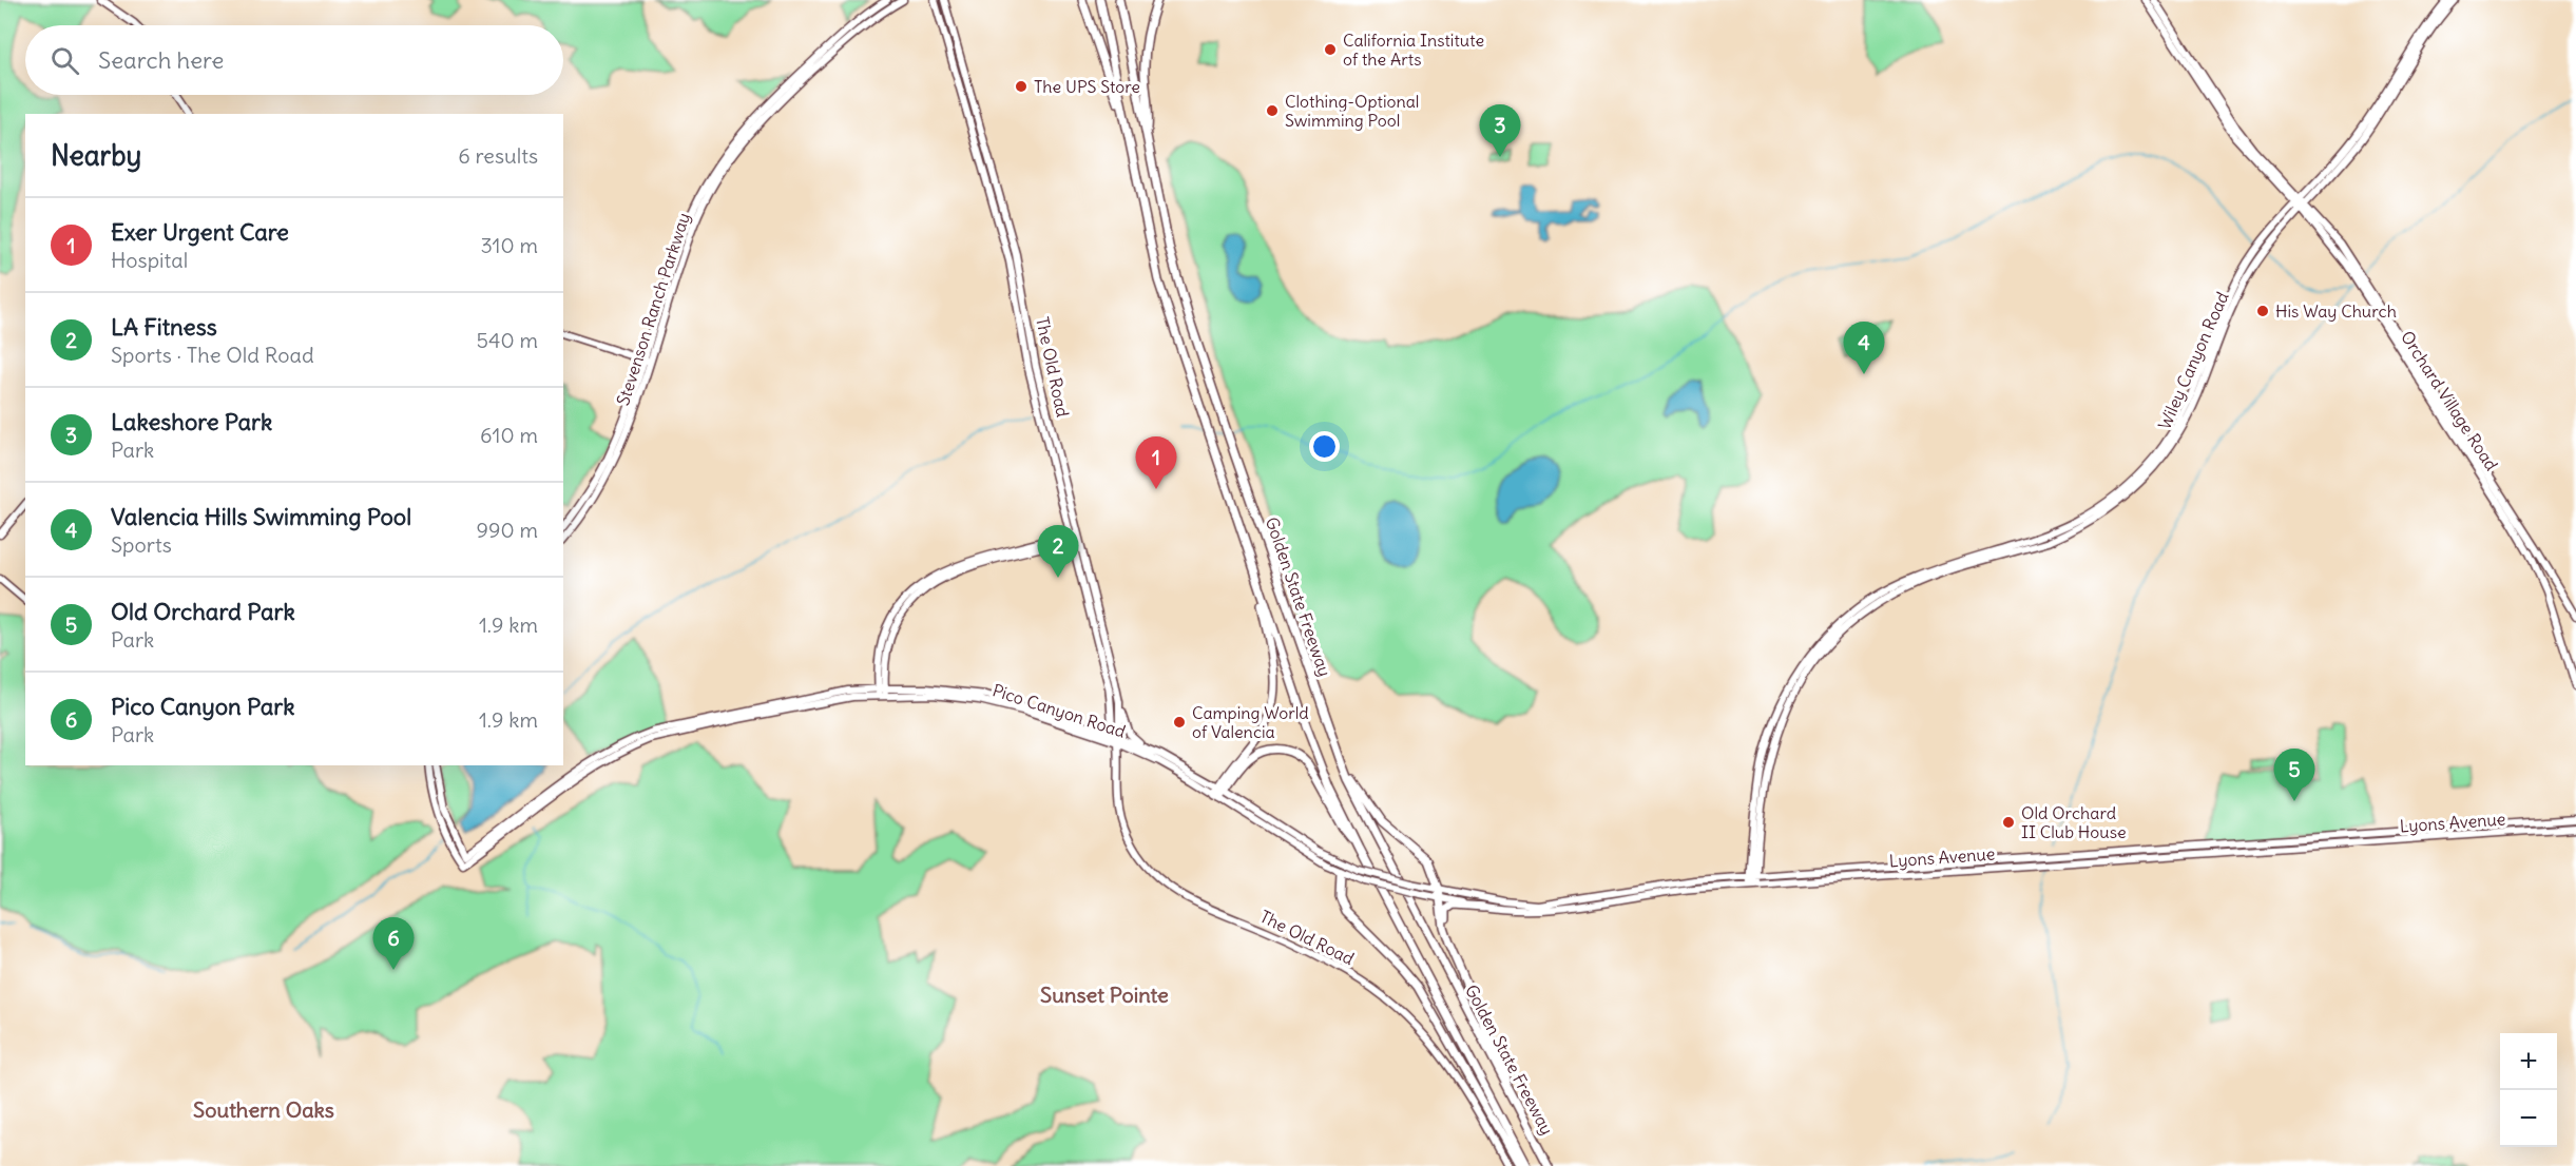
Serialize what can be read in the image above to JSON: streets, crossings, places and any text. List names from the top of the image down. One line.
{"streets":{"highway":["Golden State Freeway"],"main road":["Stevenson Ranch Parkway","Wiley Canyon Road","The Old Road","Orchard Village Road","Pico Canyon Road","Lyons Avenue"]},"crossings":[["Wiley Canyon Road","Orchard Village Road"],["Wiley Canyon Road","Lyons Avenue"],["The Old Road","Pico Canyon Road"],["Pico Canyon Road","Lyons Avenue"]],"districts":["Sunset Pointe","Southern Oaks"],"places":["California Institute of the Arts","The UPS Store","Clothing-Optional Swimming Pool","His Way Church","Camping World of Valencia","Old Orchard II Club House"],"page":{"search":"Search here","pins":["3","4","1","2","5","6"],"heading":["Nearby","6 results"],"list":[{"mark":"1","name":"Exer Urgent Care","note":"Hospital","value":"310 m"},{"mark":"2","name":"LA Fitness","note":"Sports · The Old Road","value":"540 m"},{"mark":"3","name":"Lakeshore Park","note":"Park","value":"610 m"},{"mark":"4","name":"Valencia Hills Swimming Pool","note":"Sports","value":"990 m"},{"mark":"5","name":"Old Orchard Park","note":"Park","value":"1.9 km"},{"mark":"6","name":"Pico Canyon Park","note":"Park","value":"1.9 km"}],"map_buttons":["+","−"]}}
